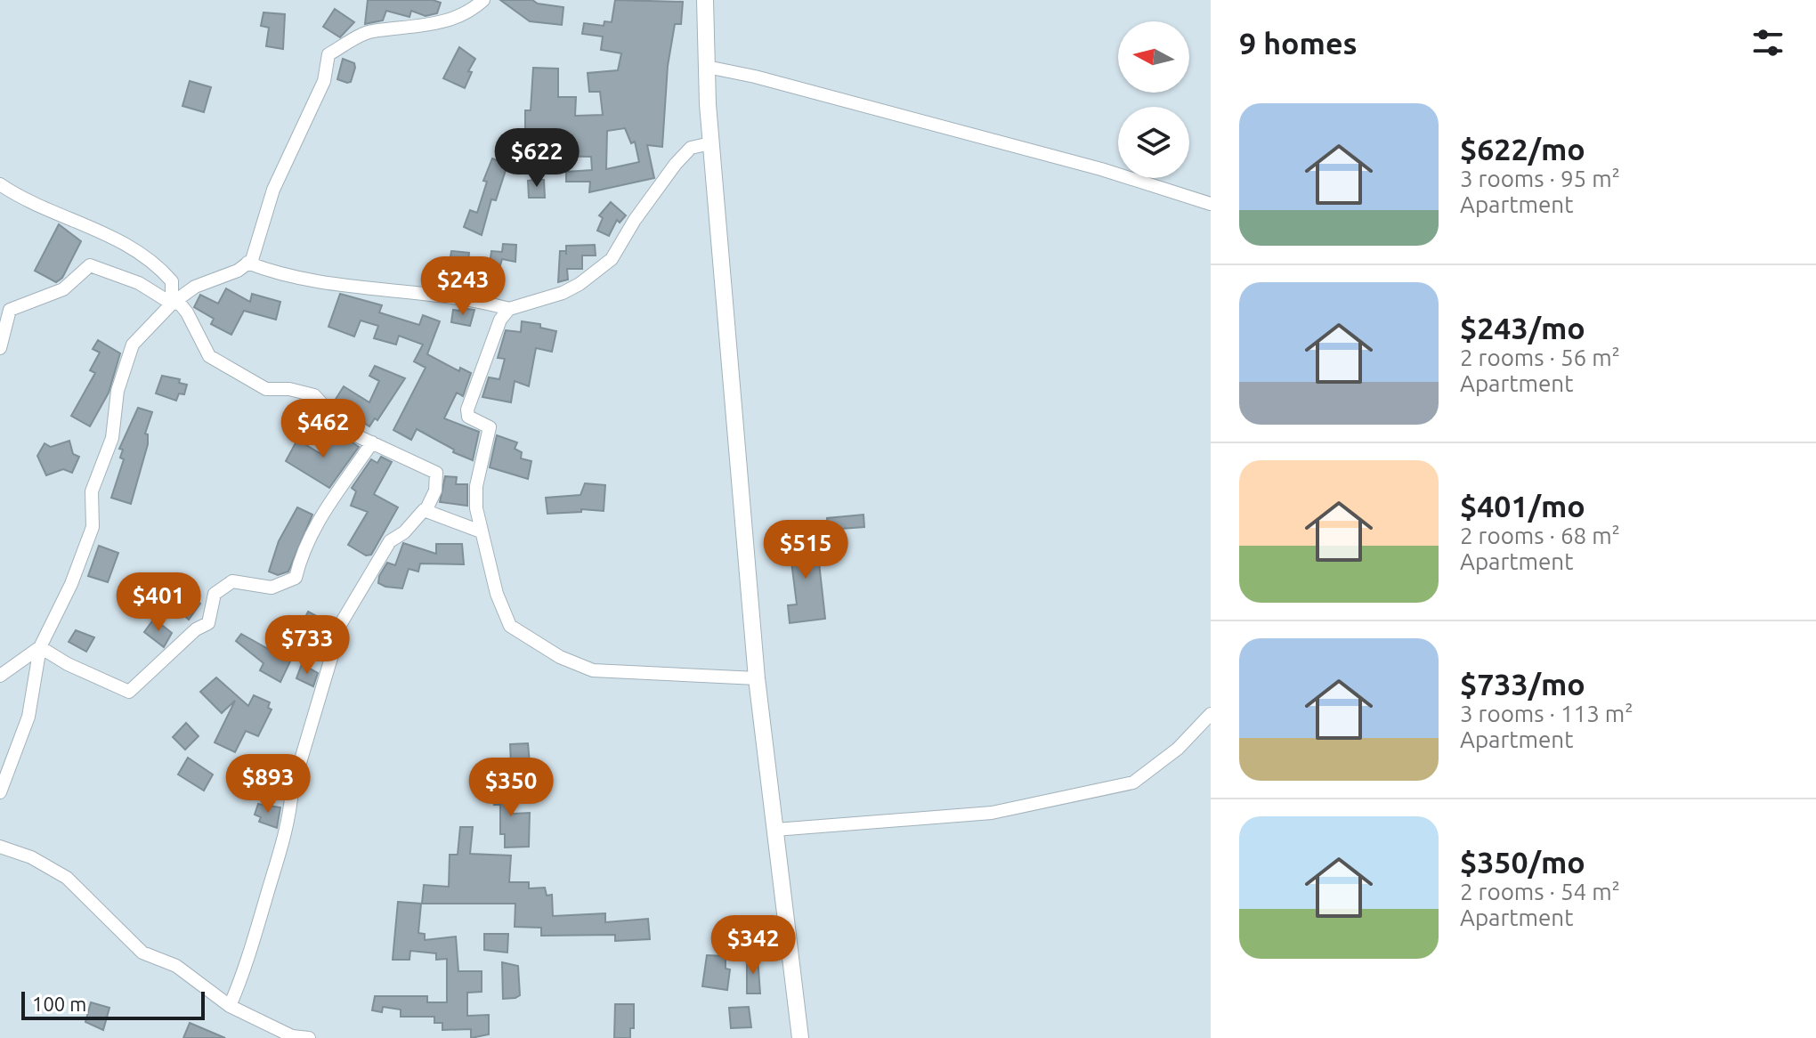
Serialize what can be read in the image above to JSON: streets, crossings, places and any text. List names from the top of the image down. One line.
{"scale_bar":"100 m","north":"left","page":{"heading":"9 homes","list":[{"name":"$622/mo","note":"3 rooms · 95 m² · Apartment"},{"name":"$243/mo","note":"2 rooms · 56 m² · Apartment"},{"name":"$401/mo","note":"2 rooms · 68 m² · Apartment"},{"name":"$733/mo","note":"3 rooms · 113 m² · Apartment"},{"name":"$350/mo","note":"2 rooms · 54 m² · Apartment"}],"price":["$622","$243","$462","$515","$401","$733","$893","$350","$342"],"scale":"100 m"}}
